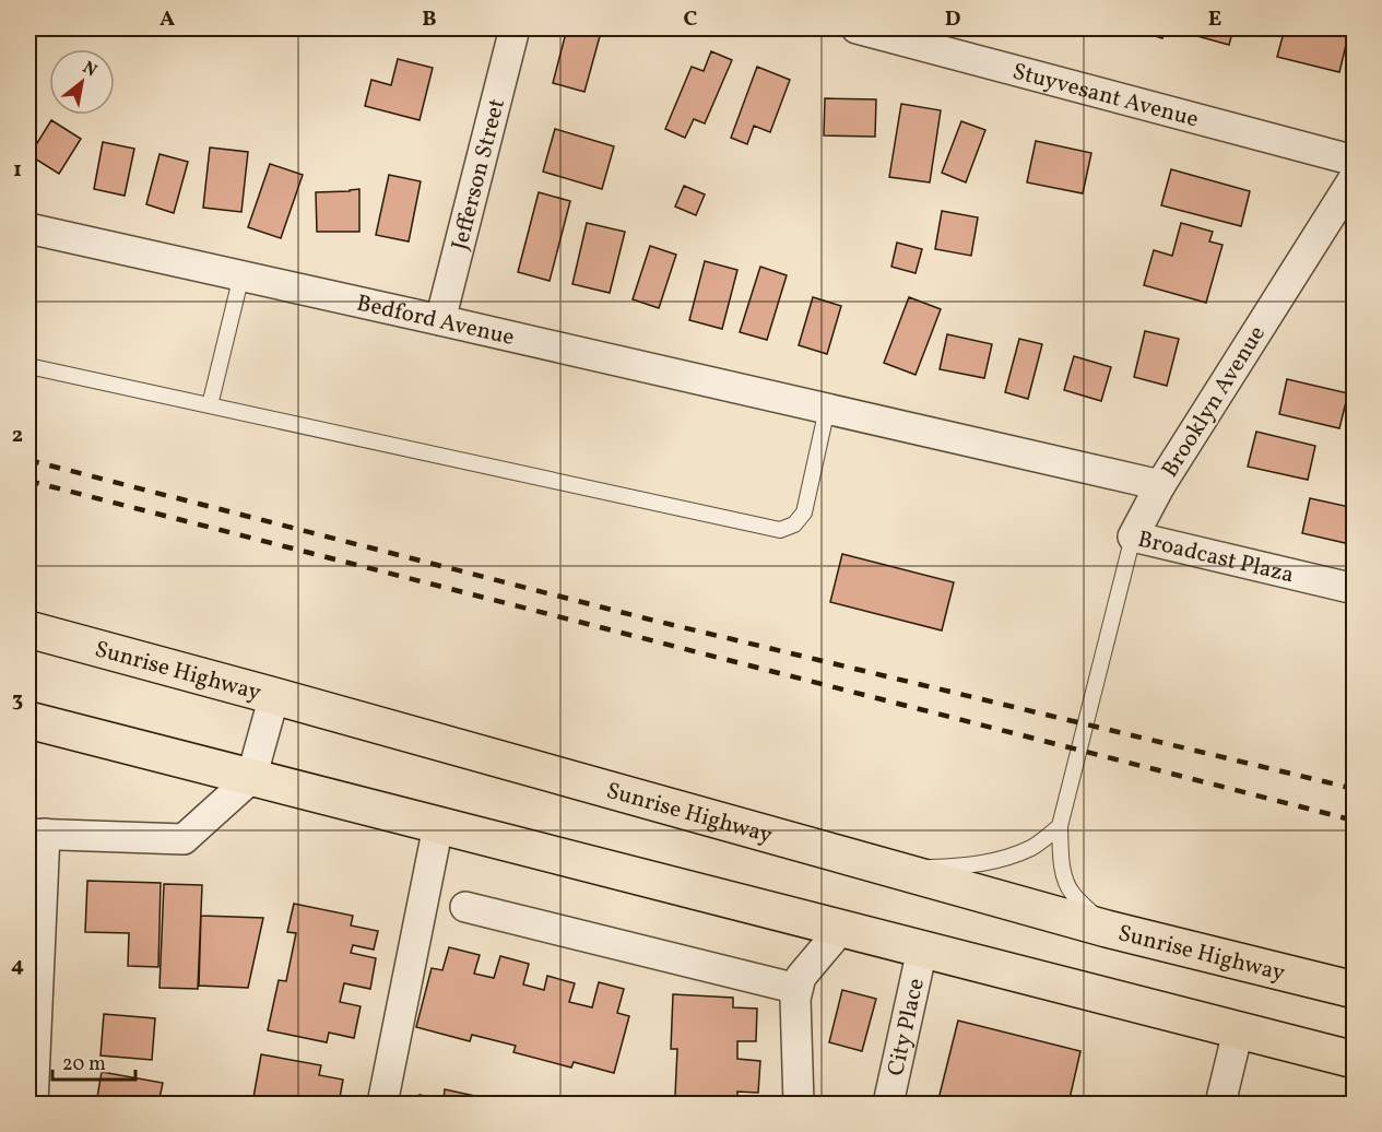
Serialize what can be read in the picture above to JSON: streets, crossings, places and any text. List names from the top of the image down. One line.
{"streets":{"highway":["Sunrise Highway"],"street":["Stuyvesant Avenue","Jefferson Street","Bedford Avenue","Brooklyn Avenue","Broadcast Plaza","City Place"]},"crossings":[["Jefferson Street","Bedford Avenue"],["Bedford Avenue","Brooklyn Avenue"],["Brooklyn Avenue","Broadcast Plaza"]],"scale_bar":"20 m","north":"top right","grid":{"columns":["A","B","C","D","E"],"rows":["1","2","3","4"]}}
